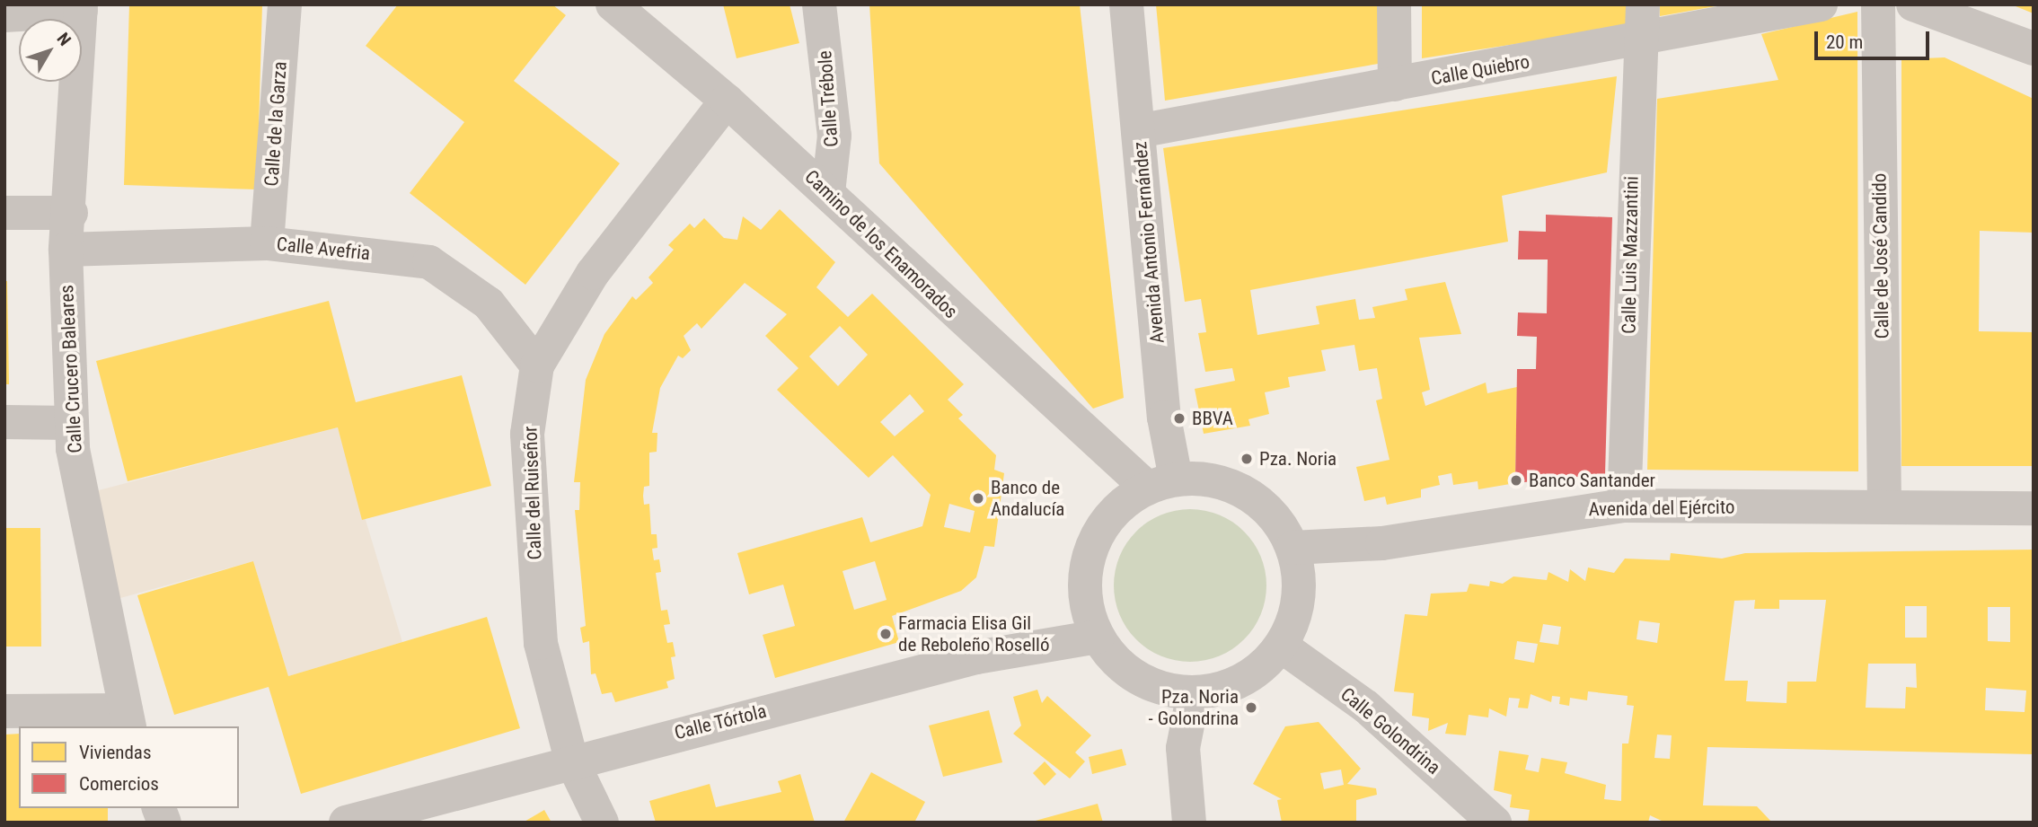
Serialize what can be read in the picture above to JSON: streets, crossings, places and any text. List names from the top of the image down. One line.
{"streets":{"street":["Calle Quiebro","Calle Trébole","Calle de la Garza","Avenida Antonio Fernández","Camino de los Enamorados","Calle Avefria","Calle Luis Mazzantini","Calle de José Candido","Calle Crucero Baleares","Calle del Ruiseñor","Avenida del Ejército","Calle Tórtola","Calle Golondrina"]},"crossings":[["Calle Quiebro","Avenida Antonio Fernández"],["Calle Quiebro","Calle Luis Mazzantini"],["Calle Trébole","Camino de los Enamorados"],["Calle de la Garza","Calle Avefria"],["Avenida Antonio Fernández","Camino de los Enamorados"],["Avenida Antonio Fernández","Avenida del Ejército"],["Avenida Antonio Fernández","Calle Tórtola"],["Avenida Antonio Fernández","Calle Golondrina"],["Camino de los Enamorados","Calle del Ruiseñor"],["Camino de los Enamorados","Avenida del Ejército"],["Camino de los Enamorados","Calle Tórtola"],["Camino de los Enamorados","Calle Golondrina"],["Calle Avefria","Calle Crucero Baleares"],["Calle Avefria","Calle del Ruiseñor"],["Calle Luis Mazzantini","Avenida del Ejército"],["Calle de José Candido","Avenida del Ejército"],["Calle del Ruiseñor","Calle Tórtola"],["Avenida del Ejército","Calle Tórtola"],["Avenida del Ejército","Calle Golondrina"],["Calle Tórtola","Calle Golondrina"]],"places":["BBVA","Pza. Noria","Banco Santander","Banco de Andalucía","Farmacia Elisa Gil de Reboleño Roselló","Pza. Noria - Golondrina"],"legend":["Viviendas","Comercios"],"scale_bar":"20 m","north":"top right"}
